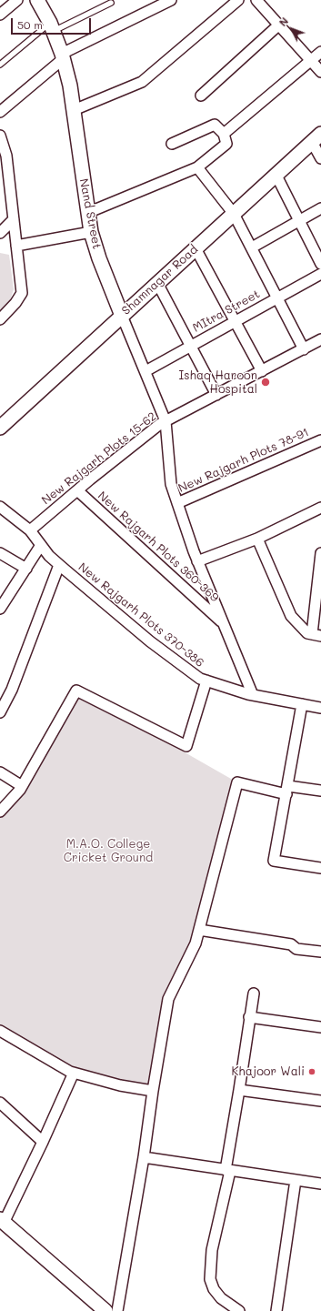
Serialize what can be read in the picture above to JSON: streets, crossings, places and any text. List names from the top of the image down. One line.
{"streets":{"main road":["Nand Street","Shamnagar Road"],"street":["MItra Street","New Rajgarh Plots 15-62","New Rajgarh Plots 78-91","New Rajgarh Plots 360-369","New Rajgarh Plots 370-386"]},"crossings":[["Nand Street","Shamnagar Road"],["Nand Street","MItra Street"],["Nand Street","New Rajgarh Plots 15-62"],["Nand Street","New Rajgarh Plots 78-91"],["Nand Street","New Rajgarh Plots 360-369"],["Nand Street","New Rajgarh Plots 370-386"],["New Rajgarh Plots 15-62","New Rajgarh Plots 360-369"],["New Rajgarh Plots 15-62","New Rajgarh Plots 370-386"]],"parks":["M.A.O. College Cricket Ground"],"places":["Ishaq Haroon Hospital","Khajoor Wali"],"scale_bar":"50 m","north":"top left"}
